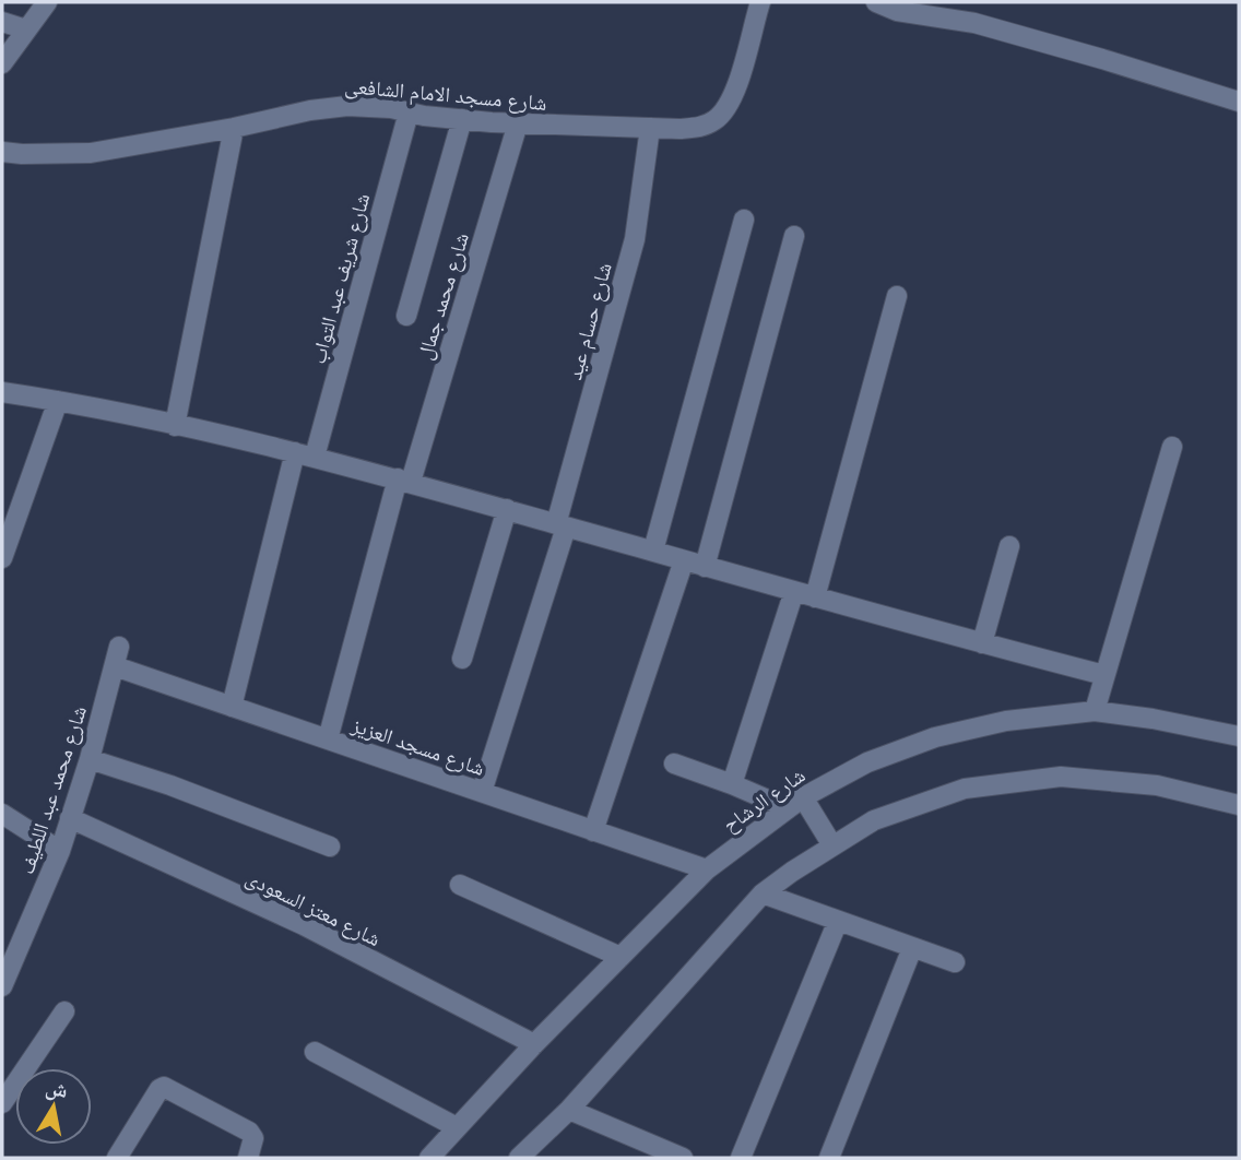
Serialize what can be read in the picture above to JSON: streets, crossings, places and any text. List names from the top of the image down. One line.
{"streets":{"street":["شارع مسجد الامام الشافعى","شارع شريف عبد التواب","شارع محمد جمال","شارع حسام عيد","شارع مسجد العزيز","شارع محمد عبد اللطيف","شارع الرشاح","شارع معتز السعودى"]},"crossings":[["شارع مسجد الامام الشافعى","شارع شريف عبد التواب"],["شارع مسجد الامام الشافعى","شارع محمد جمال"],["شارع مسجد الامام الشافعى","شارع حسام عيد"],["شارع شريف عبد التواب","شارع مسجد العزيز"],["شارع محمد جمال","شارع مسجد العزيز"],["شارع حسام عيد","شارع مسجد العزيز"],["شارع مسجد العزيز","شارع محمد عبد اللطيف"],["شارع مسجد العزيز","شارع الرشاح"],["شارع محمد عبد اللطيف","شارع معتز السعودى"],["شارع الرشاح","شارع معتز السعودى"]],"north":"top"}
